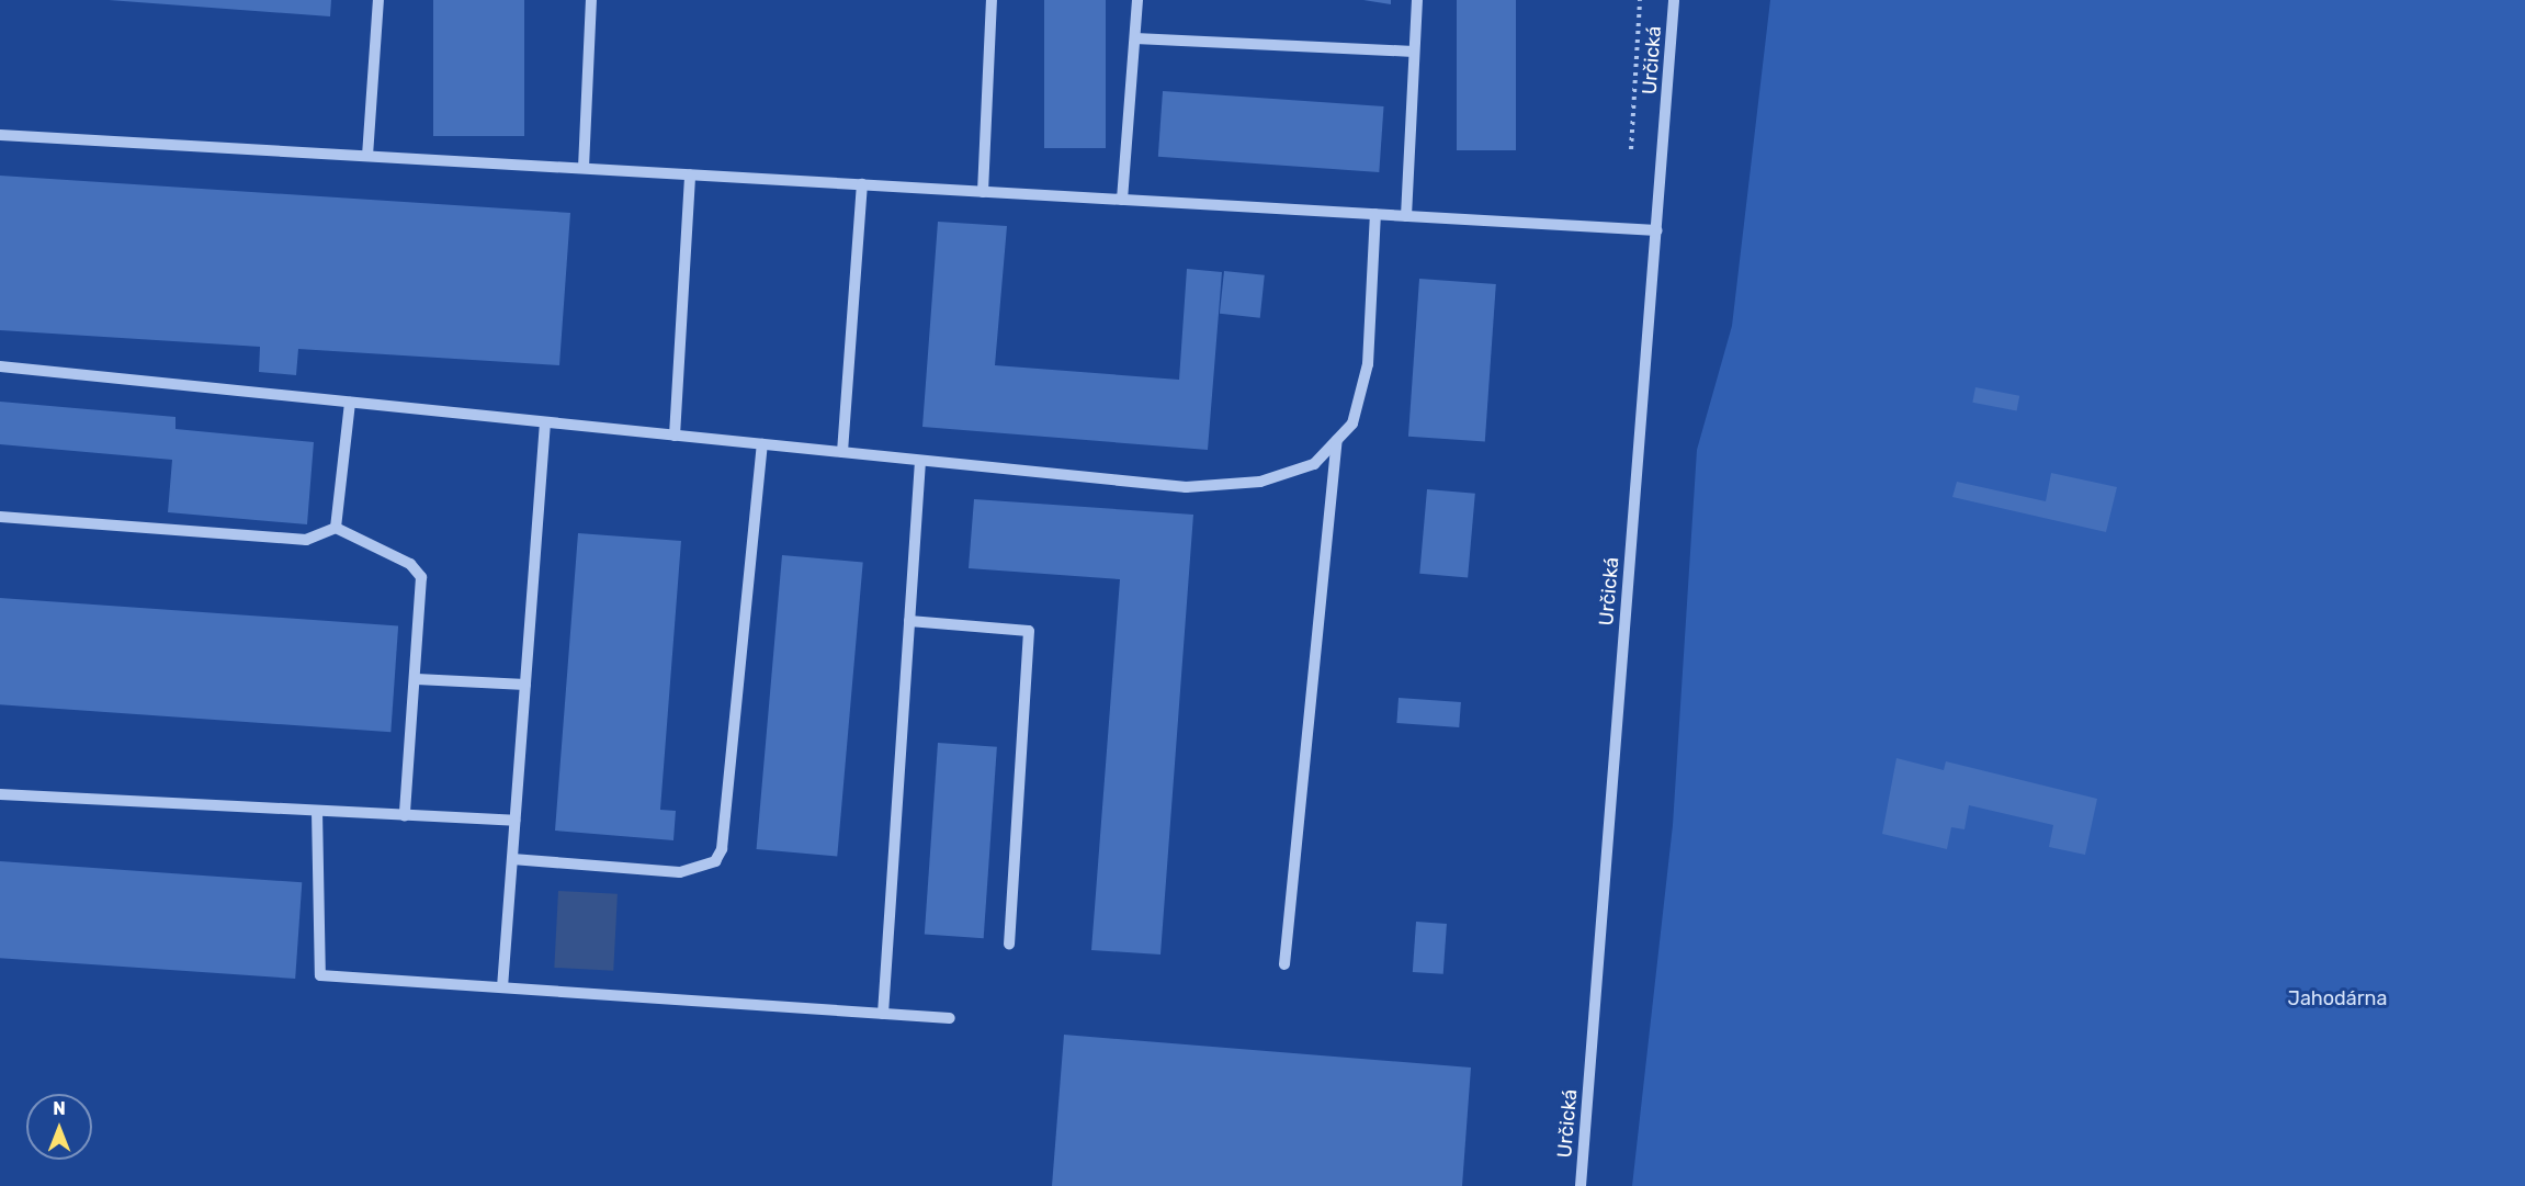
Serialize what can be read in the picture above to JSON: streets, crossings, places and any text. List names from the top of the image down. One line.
{"streets":{"street":["Určická"]},"parks":["Jahodárna"],"north":"top"}
